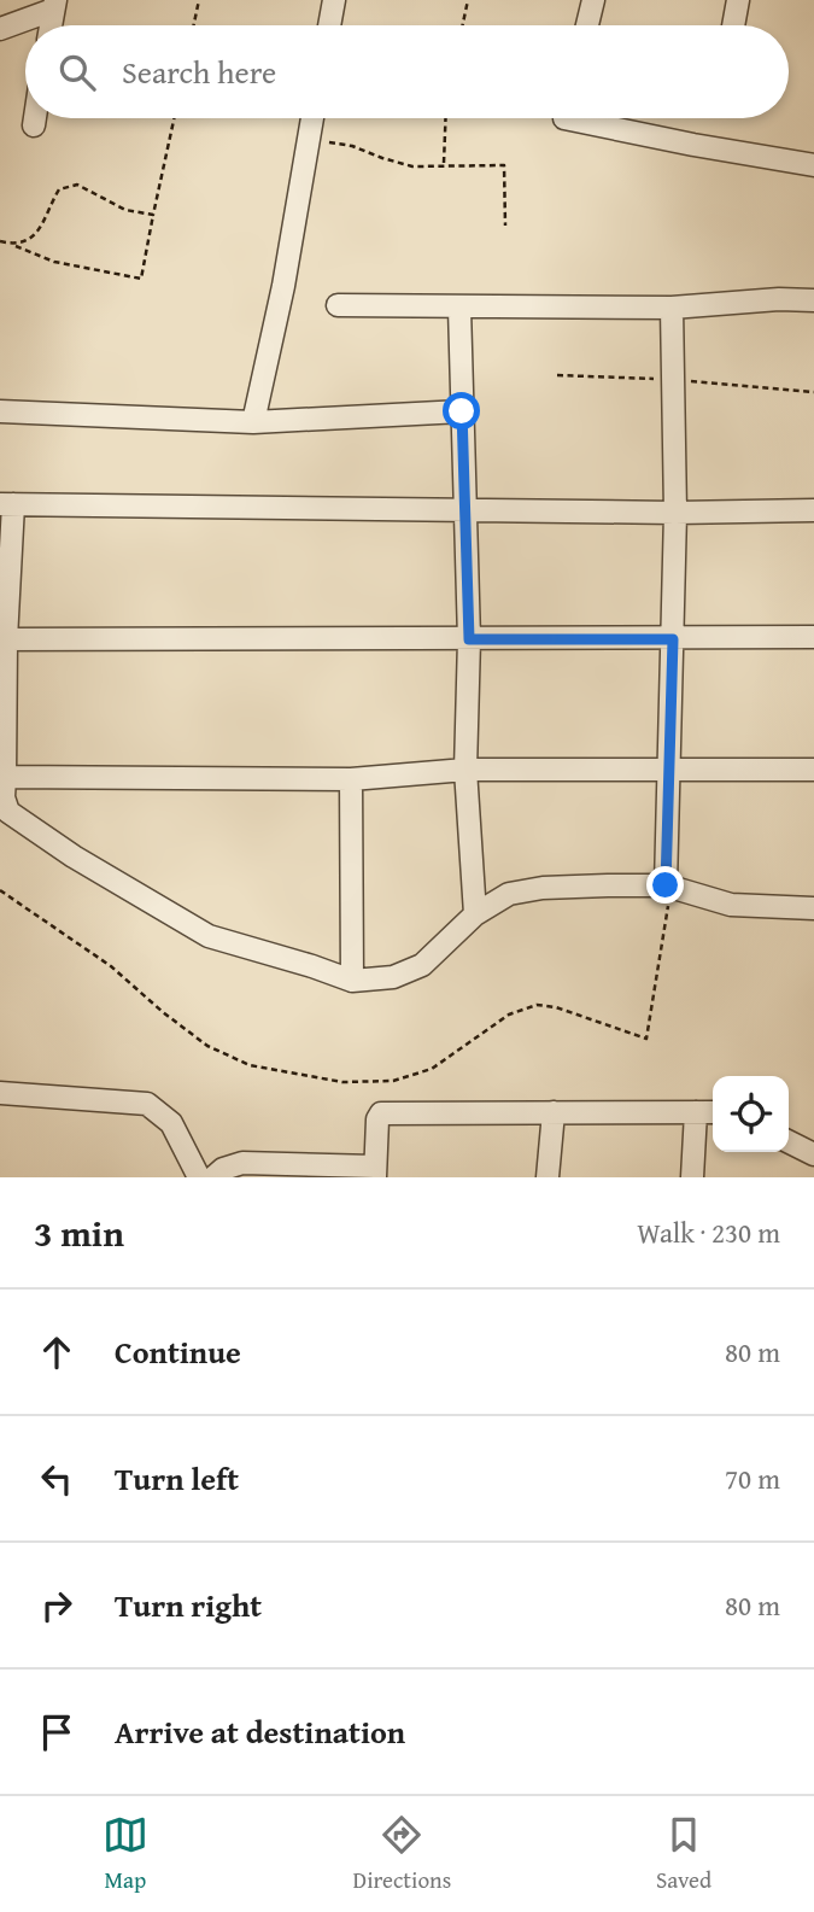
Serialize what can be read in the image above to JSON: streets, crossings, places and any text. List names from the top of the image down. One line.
{"page":{"search":"Search here","heading":["3 min","Walk · 230 m"],"list":[["Continue","80 m"],["Turn left","70 m"],["Turn right","80 m"],"Arrive at destination"],"nav":["Map","Directions","Saved"]}}
